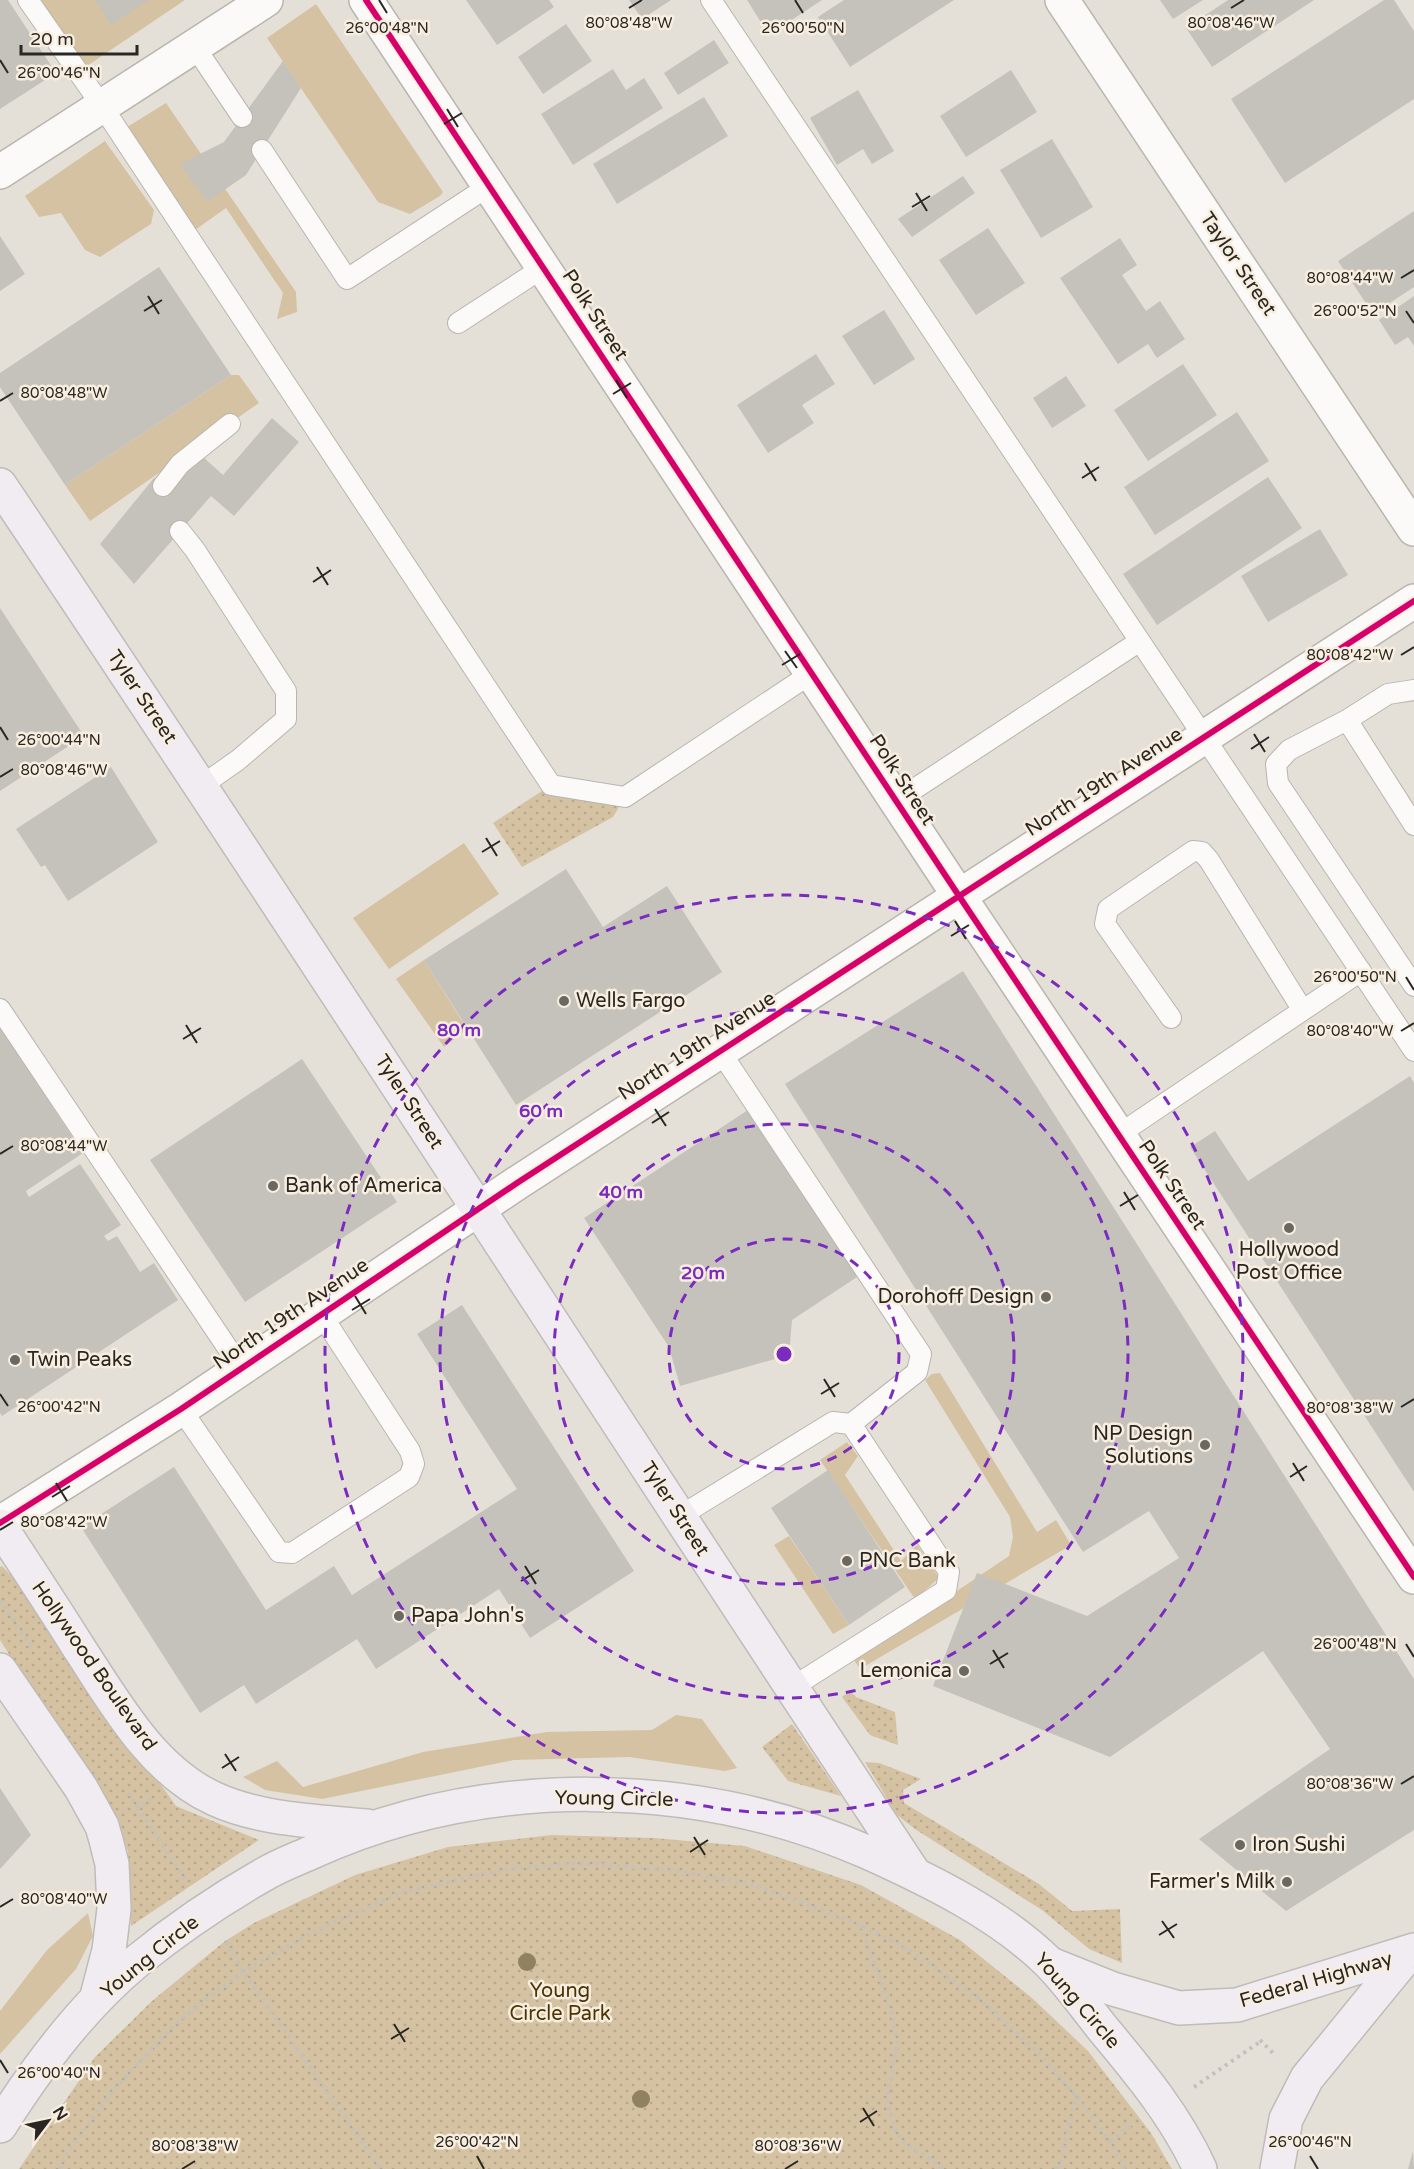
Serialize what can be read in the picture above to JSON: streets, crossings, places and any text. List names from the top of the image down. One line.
{"streets":{"main road":["Tyler Street","Hollywood Boulevard","Young Circle","Federal Highway"],"street":["Taylor Street","Polk Street","North 19th Avenue"]},"crossings":[["Polk Street","North 19th Avenue"],["Tyler Street","North 19th Avenue"],["Tyler Street","Young Circle"],["North 19th Avenue","Hollywood Boulevard"],["Hollywood Boulevard","Young Circle"],["Young Circle","Federal Highway"]],"parks":["Young Circle Park"],"places":["Wells Fargo","Bank of America","Hollywood Post Office","Dorohoff Design","Twin Peaks","NP Design Solutions","PNC Bank","Papa John's","Lemonica","Iron Sushi","Farmer's Milk"],"scale_bar":"20 m","north":"top right","coordinates":["80°08'48\"W","80°08'46\"W","26°00'48\"N","26°00'50\"N","26°00'46\"N","80°08'44\"W","26°00'52\"N","80°08'42\"W","26°00'44\"N","80°08'40\"W","26°00'42\"N","80°08'38\"W","80°08'36\"W","26°00'40\"N"],"rings":["80 m","60 m","40 m","20 m"]}
